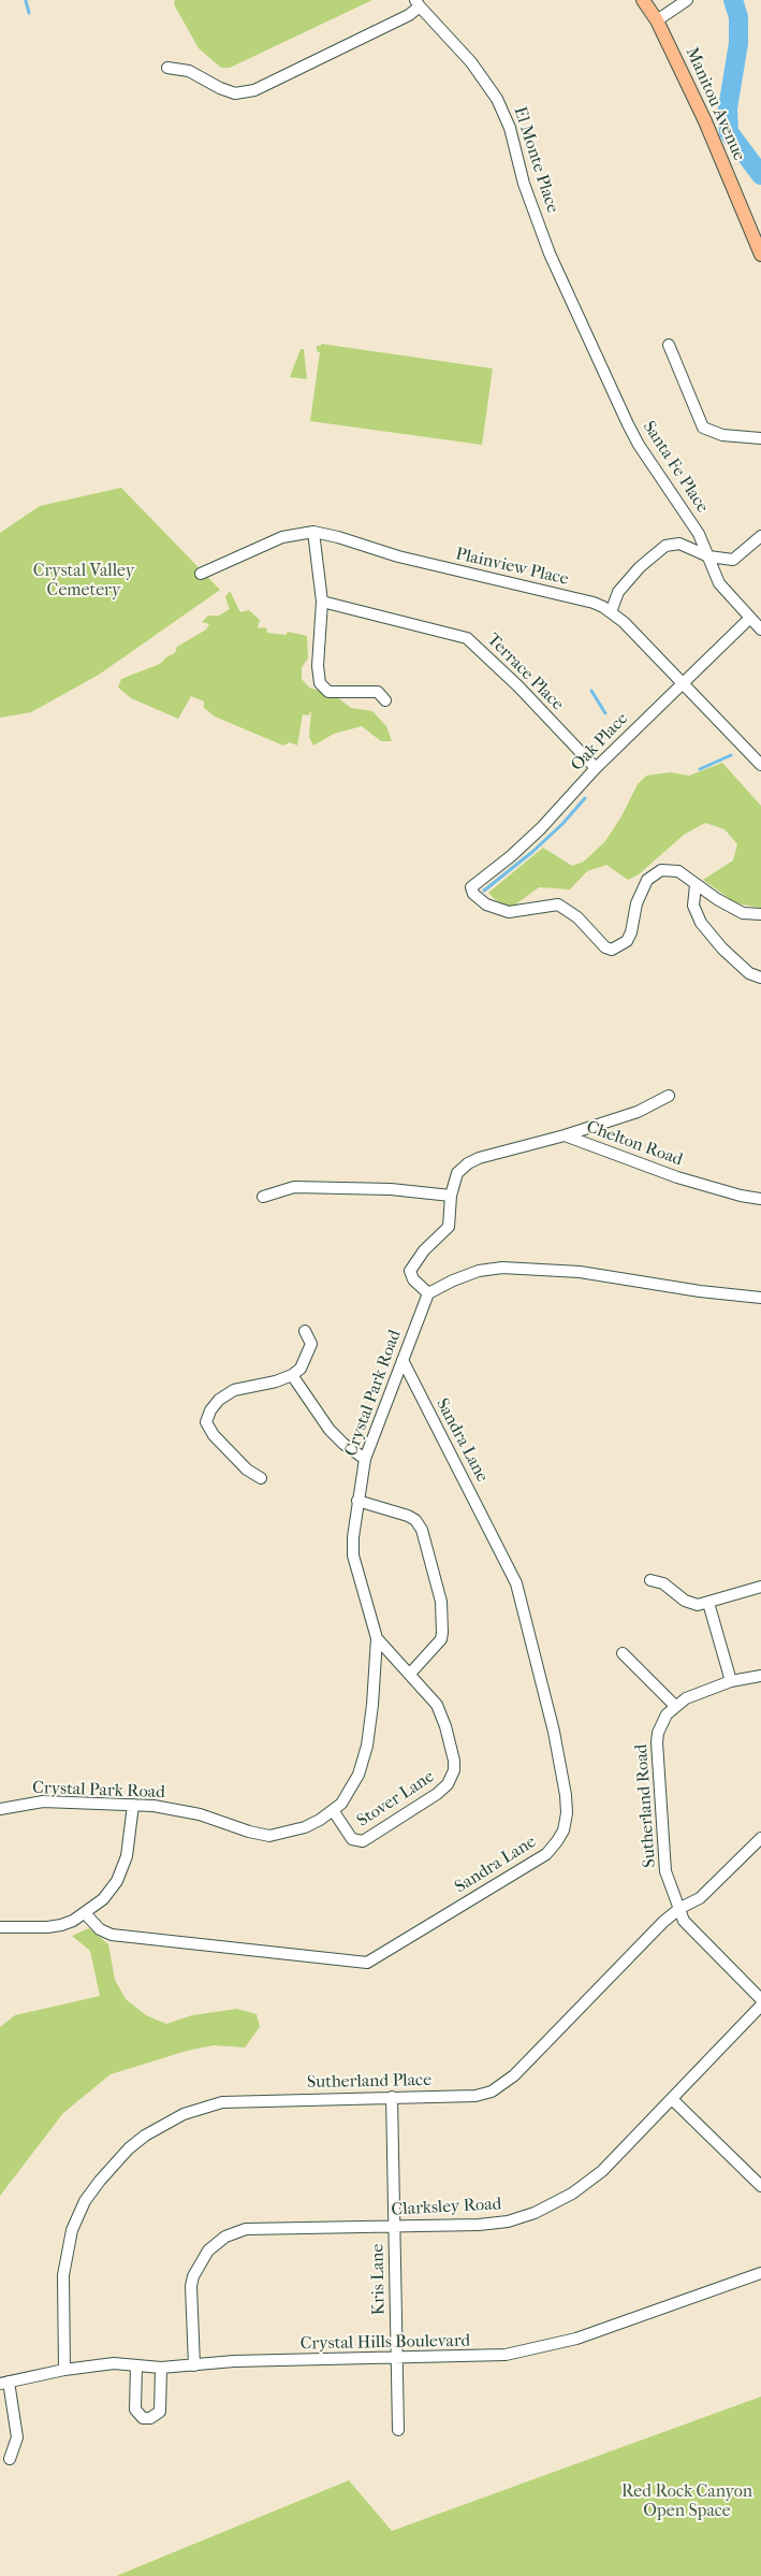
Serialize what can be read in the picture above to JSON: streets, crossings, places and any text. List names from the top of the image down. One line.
{"streets":{"main road":["Manitou Avenue"],"street":["El Monte Place","Santa Fe Place","Plainview Place","Terrace Place","Oak Place","Chelton Road","Crystal Park Road","Sandra Lane","Stover Lane","Sutherland Road","Sutherland Place","Clarksley Road","Kris Lane","Crystal Hills Boulevard"]},"crossings":[["El Monte Place","Santa Fe Place"],["Santa Fe Place","Oak Place"],["Plainview Place","Oak Place"],["Terrace Place","Oak Place"],["Chelton Road","Crystal Park Road"],["Crystal Park Road","Sandra Lane"],["Crystal Park Road","Stover Lane"],["Sutherland Road","Sutherland Place"],["Sutherland Place","Kris Lane"],["Sutherland Place","Crystal Hills Boulevard"],["Clarksley Road","Kris Lane"],["Clarksley Road","Crystal Hills Boulevard"],["Kris Lane","Crystal Hills Boulevard"]],"parks":["Crystal Valley Cemetery","Red Rock Canyon Open Space"]}
